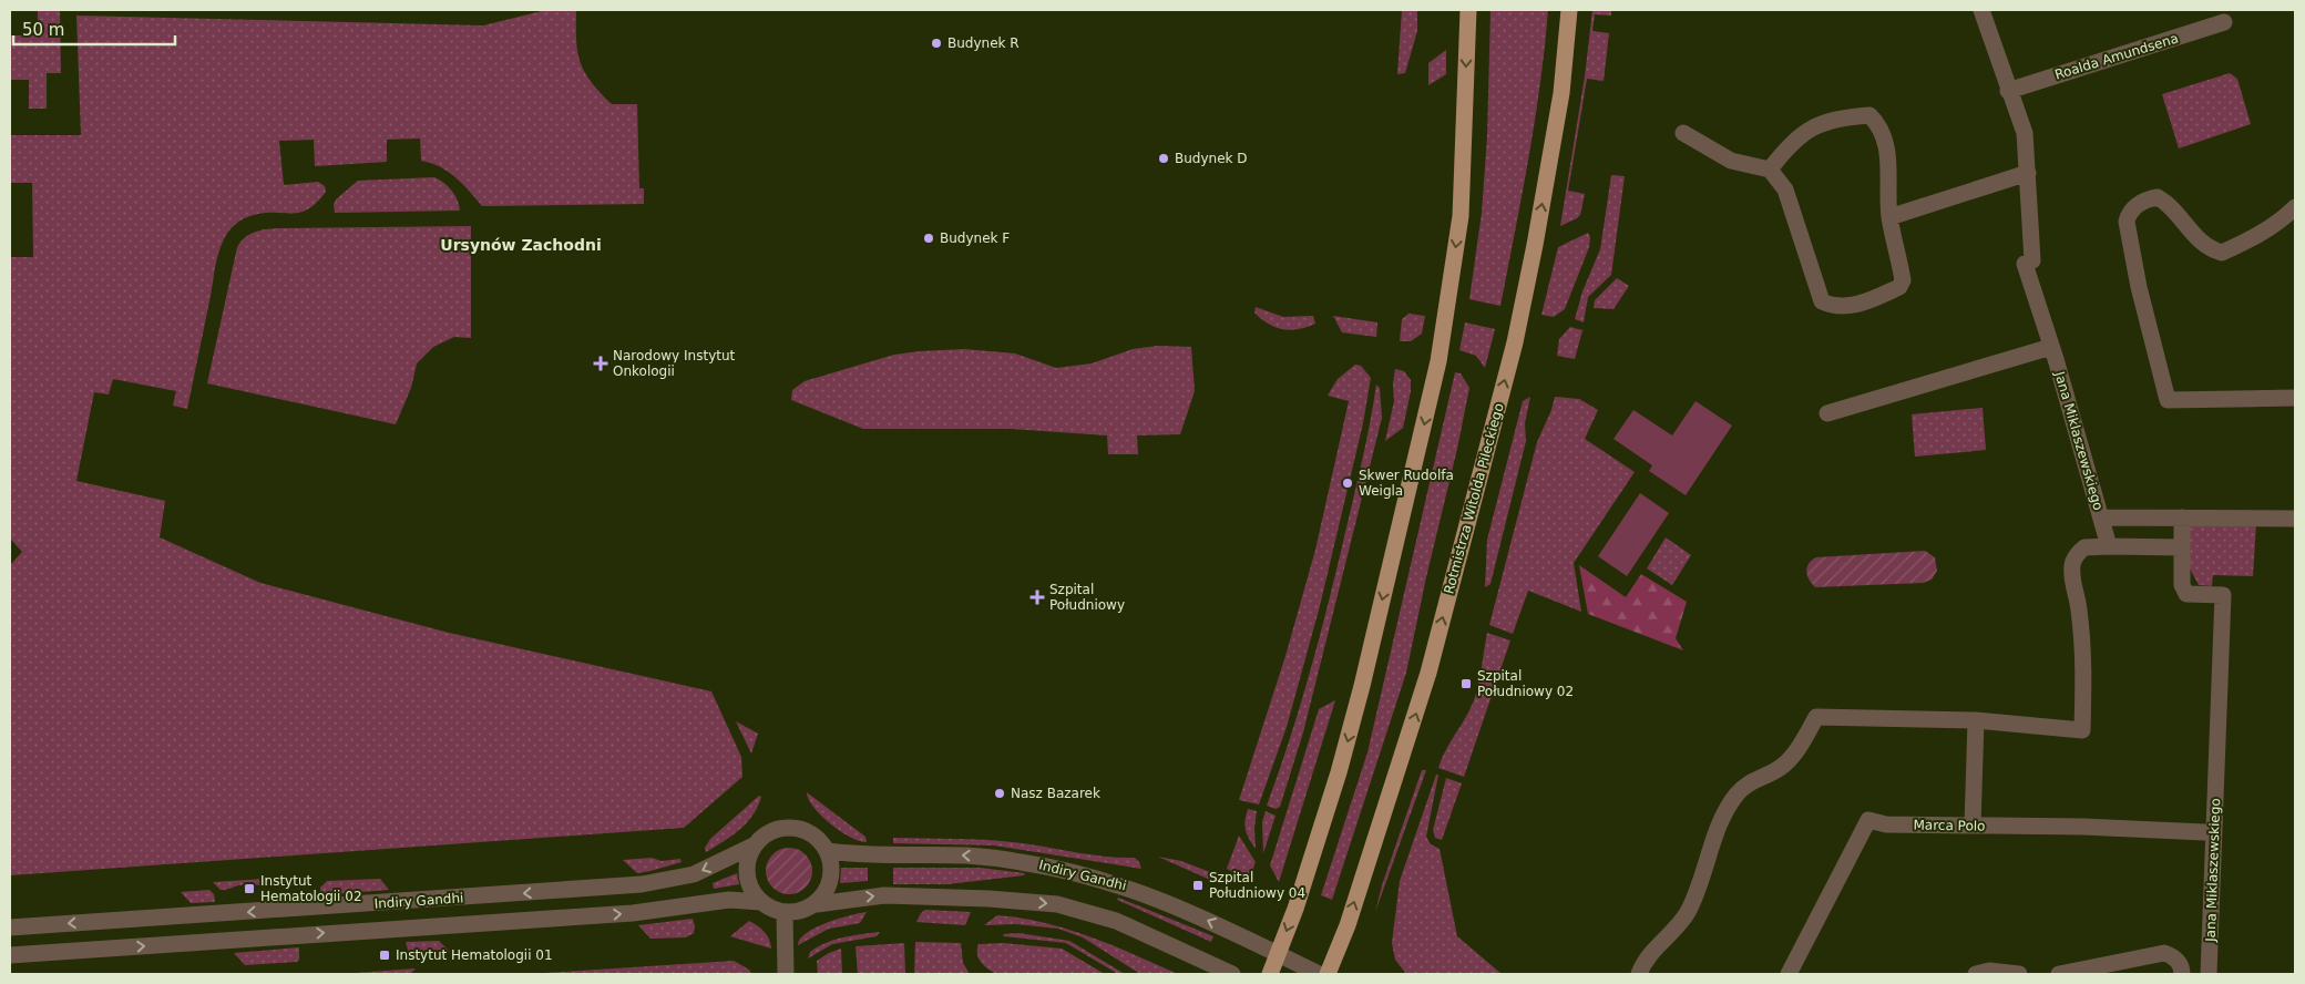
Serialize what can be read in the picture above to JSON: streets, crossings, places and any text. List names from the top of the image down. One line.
{"streets":{"main road":["Rotmistrza Witolda Pileckiego"],"street":["Roalda Amundsena","Jana Miklaszewskiego","Marca Polo","Indiry Gandhi"]},"crossings":[["Roalda Amundsena","Jana Miklaszewskiego"]],"districts":["Ursynów Zachodni"],"places":{"other":["Budynek R","Budynek D","Budynek F","Skwer Rudolfa Weigla","Nasz Bazarek"],"health":["Narodowy Instytut Onkologii","Szpital Południowy"],"transit":["Szpital Południowy 02","Szpital Południowy 04","Instytut Hematologii 02","Instytut Hematologii 01"]},"scale_bar":"50 m"}
